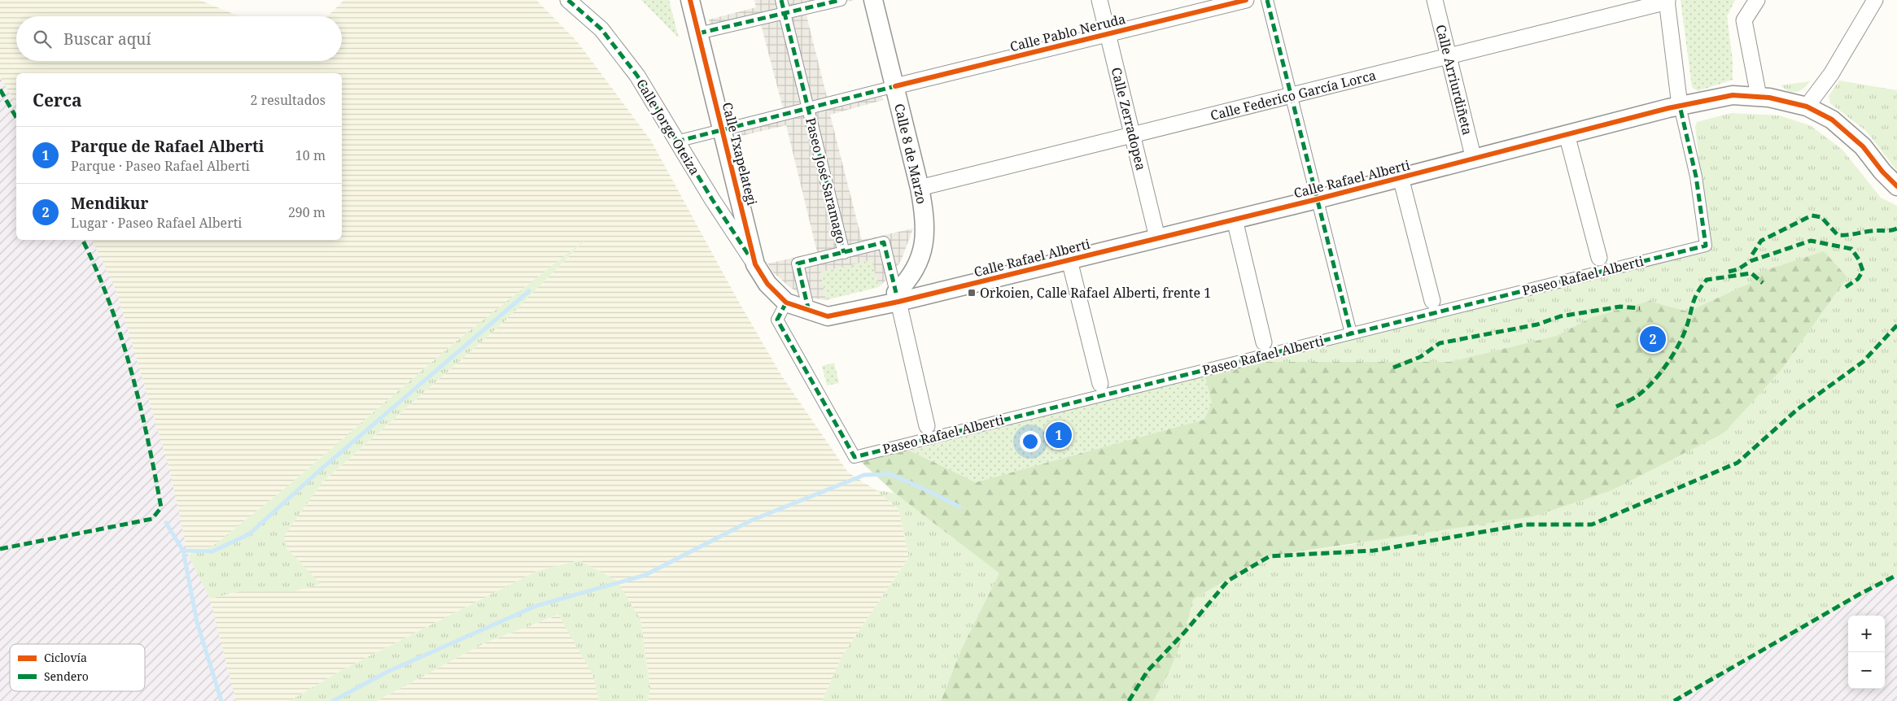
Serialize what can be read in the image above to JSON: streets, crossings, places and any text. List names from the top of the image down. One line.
{"streets":{"street":["Calle Pablo Neruda","Calle Arriurdiñeta","Calle Federico García Lorca","Calle Zerradopea","Calle Jorge Oteiza","Calle Txapelategi","Calle 8 de Marzo","Calle Rafael Alberti","Paseo José Saramago","Paseo Rafael Alberti"]},"crossings":[["Calle Pablo Neruda","Calle Zerradopea"],["Calle Pablo Neruda","Calle 8 de Marzo"],["Calle Pablo Neruda","Paseo José Saramago"],["Calle Arriurdiñeta","Calle Federico García Lorca"],["Calle Arriurdiñeta","Calle Rafael Alberti"],["Calle Federico García Lorca","Calle Zerradopea"],["Calle Federico García Lorca","Calle 8 de Marzo"],["Calle Zerradopea","Calle Rafael Alberti"],["Calle Jorge Oteiza","Calle Txapelategi"],["Calle Jorge Oteiza","Paseo José Saramago"],["Calle Txapelategi","Calle Rafael Alberti"],["Calle Txapelategi","Paseo José Saramago"],["Calle Txapelategi","Paseo Rafael Alberti"],["Calle 8 de Marzo","Calle Rafael Alberti"],["Calle 8 de Marzo","Paseo José Saramago"],["Calle Rafael Alberti","Paseo José Saramago"],["Calle Rafael Alberti","Paseo Rafael Alberti"]],"places":{"transit":["Orkoien, Calle Rafael Alberti, frente 1"]},"legend":["Ciclovía","Sendero"],"page":{"search":"Buscar aquí","heading":["Cerca","2 resultados"],"list":[{"mark":"1","name":"Parque de Rafael Alberti","note":"Parque · Paseo Rafael Alberti","value":"10 m"},{"mark":"2","name":"Mendikur","note":"Lugar · Paseo Rafael Alberti","value":"290 m"}],"pins":["2","1"],"map_buttons":["+","−"]}}
